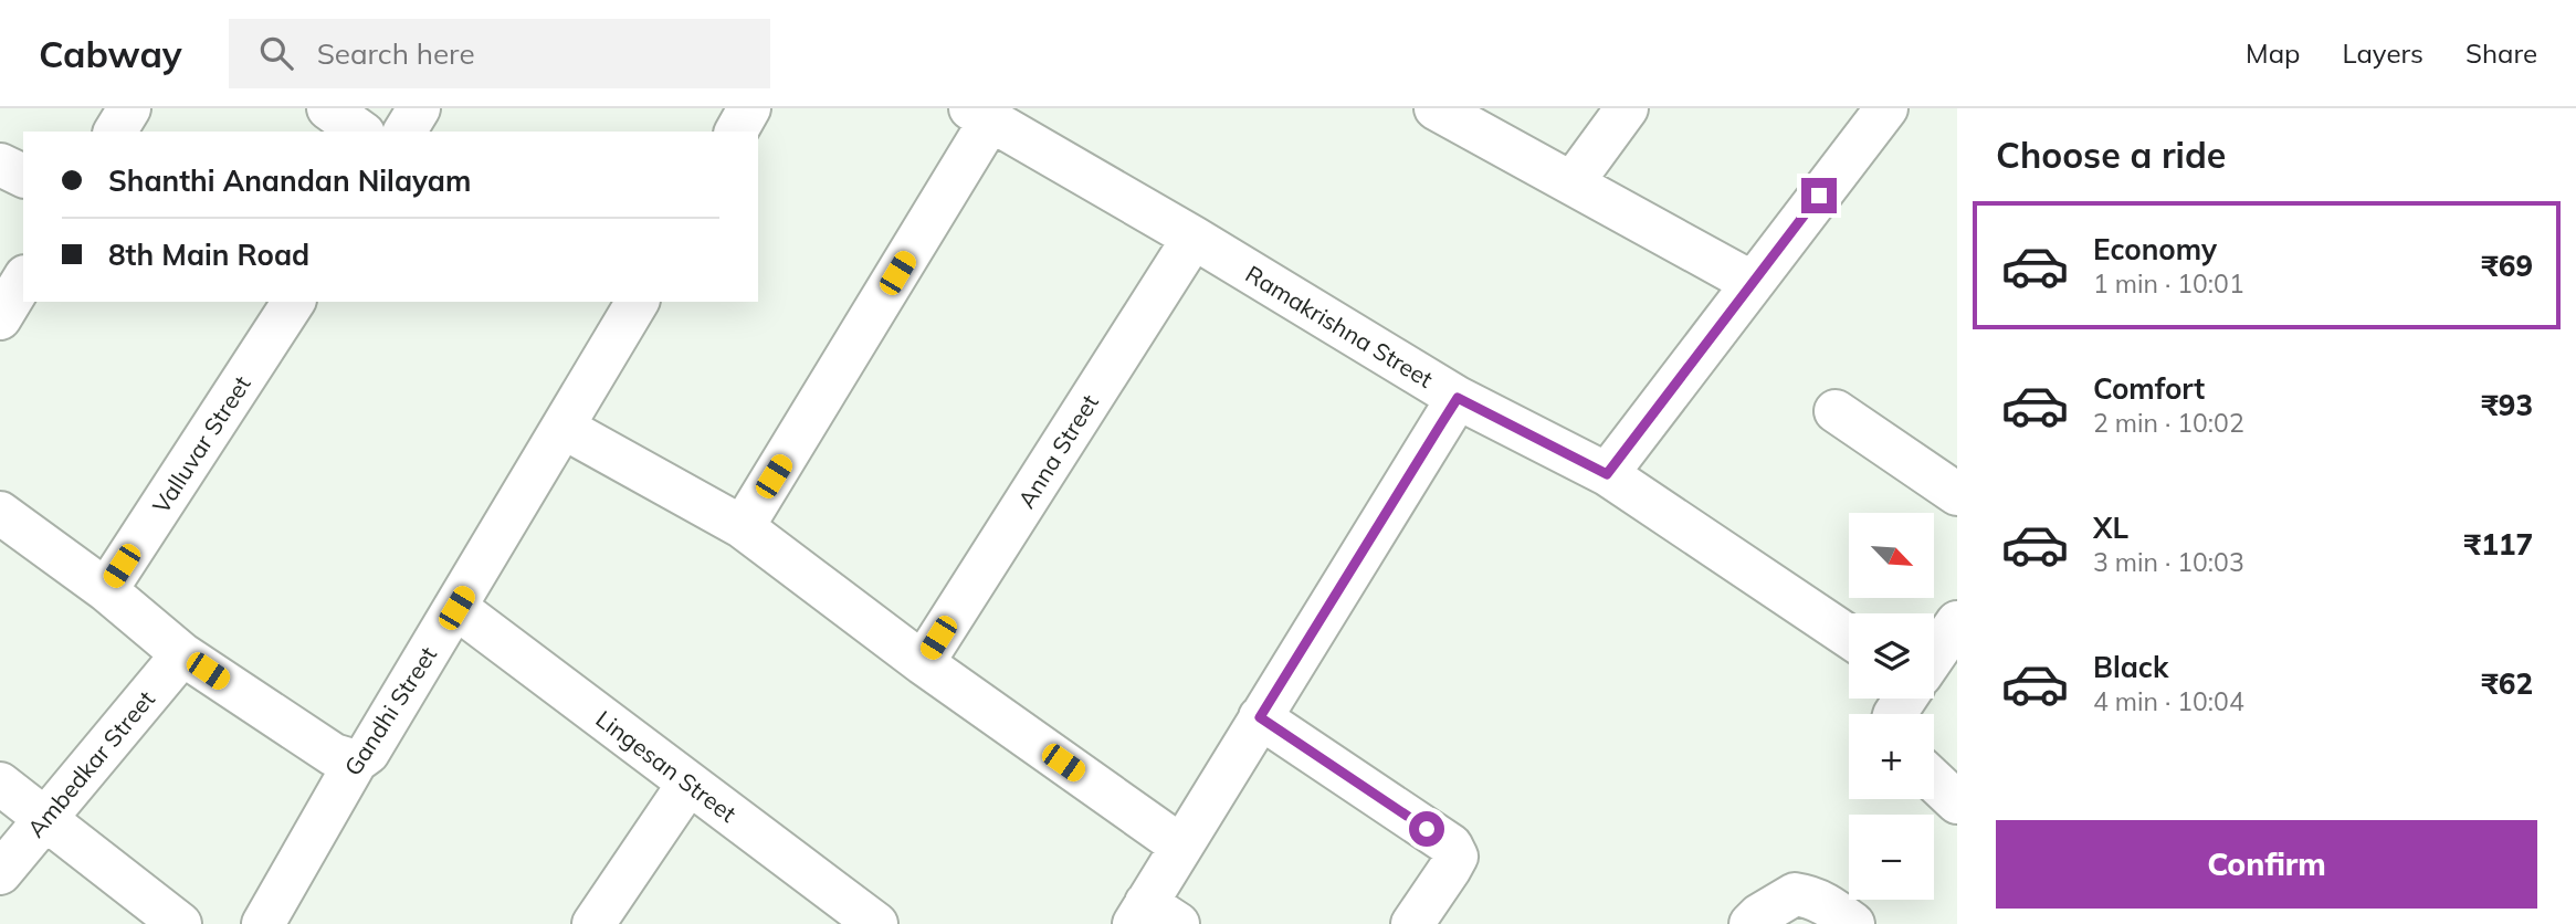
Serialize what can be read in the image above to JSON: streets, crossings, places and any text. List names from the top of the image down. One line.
{"streets":{"street":["Ramakrishna Street","Valluvar Street","Anna Street","Gandhi Street","Ambedkar Street","Lingesan Street"]},"crossings":[["Ramakrishna Street","Anna Street"],["Gandhi Street","Lingesan Street"]],"north":"bottom right","page":{"header":"Cabway","search":"Search here","nav":["Map","Layers","Share"],"heading":"Choose a ride","banner":["Shanthi Anandan Nilayam","8th Main Road"],"list":[{"name":"Economy","note":"1 min · 10:01","value":"₹69"},{"name":"Comfort","note":"2 min · 10:02","value":"₹93"},{"name":"XL","note":"3 min · 10:03","value":"₹117"},{"name":"Black","note":"4 min · 10:04","value":"₹62"}],"map_buttons":["+","−"],"buttons":"Confirm"}}
